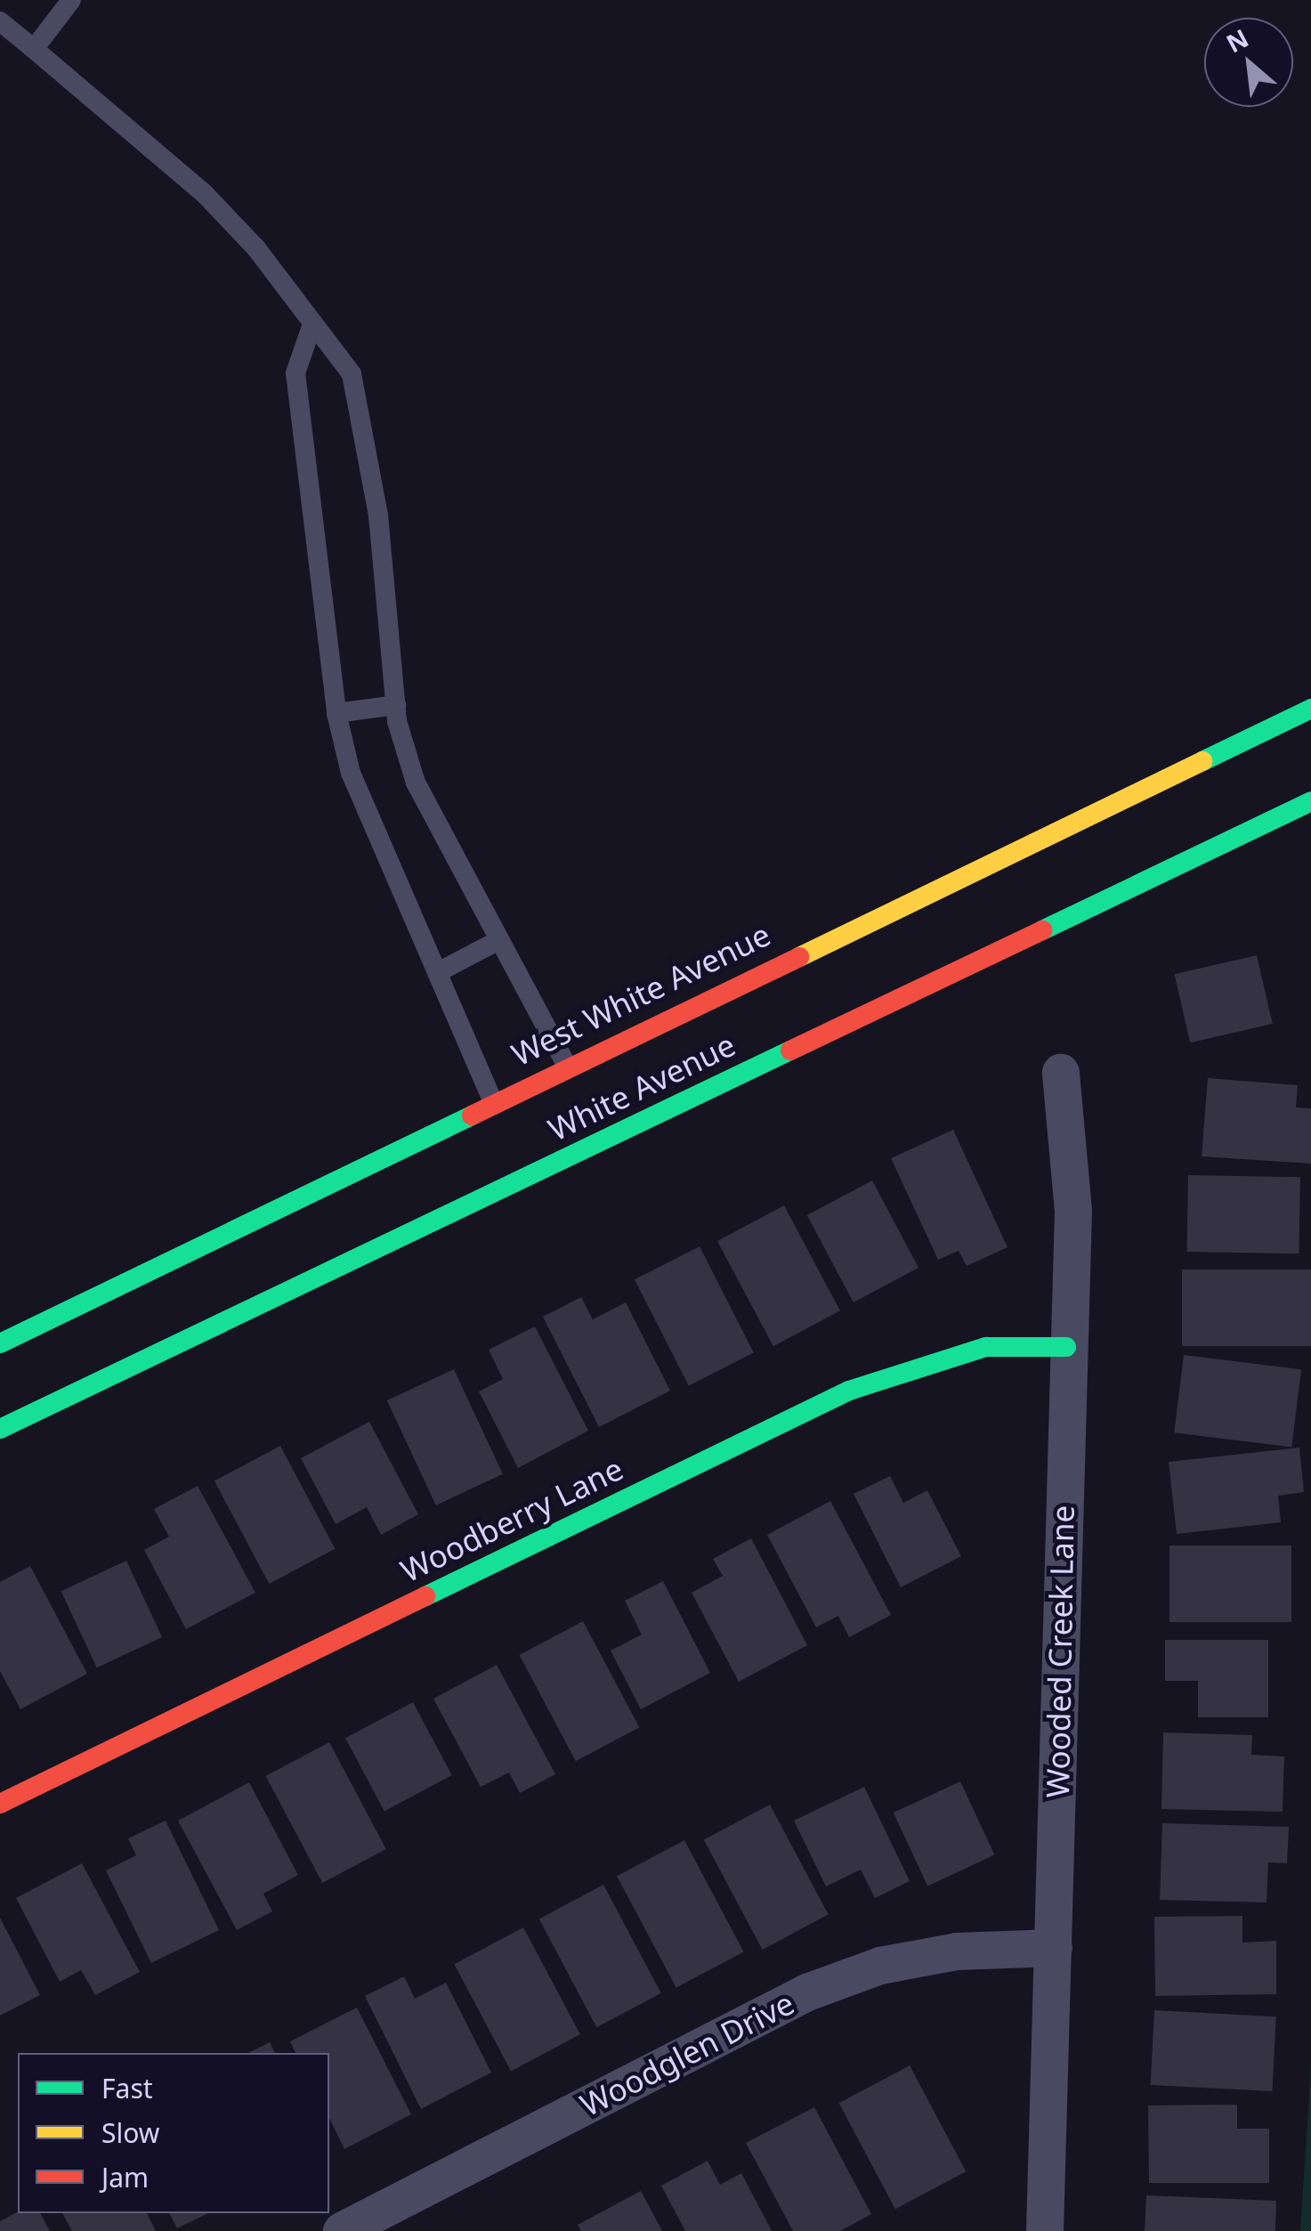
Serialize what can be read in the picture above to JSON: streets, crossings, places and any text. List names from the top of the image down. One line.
{"streets":{"main road":["West White Avenue","White Avenue","Woodberry Lane"],"street":["Wooded Creek Lane","Woodglen Drive"]},"crossings":[["Woodberry Lane","Wooded Creek Lane"],["Wooded Creek Lane","Woodglen Drive"]],"legend":["Fast","Slow","Jam"],"north":"top left"}
